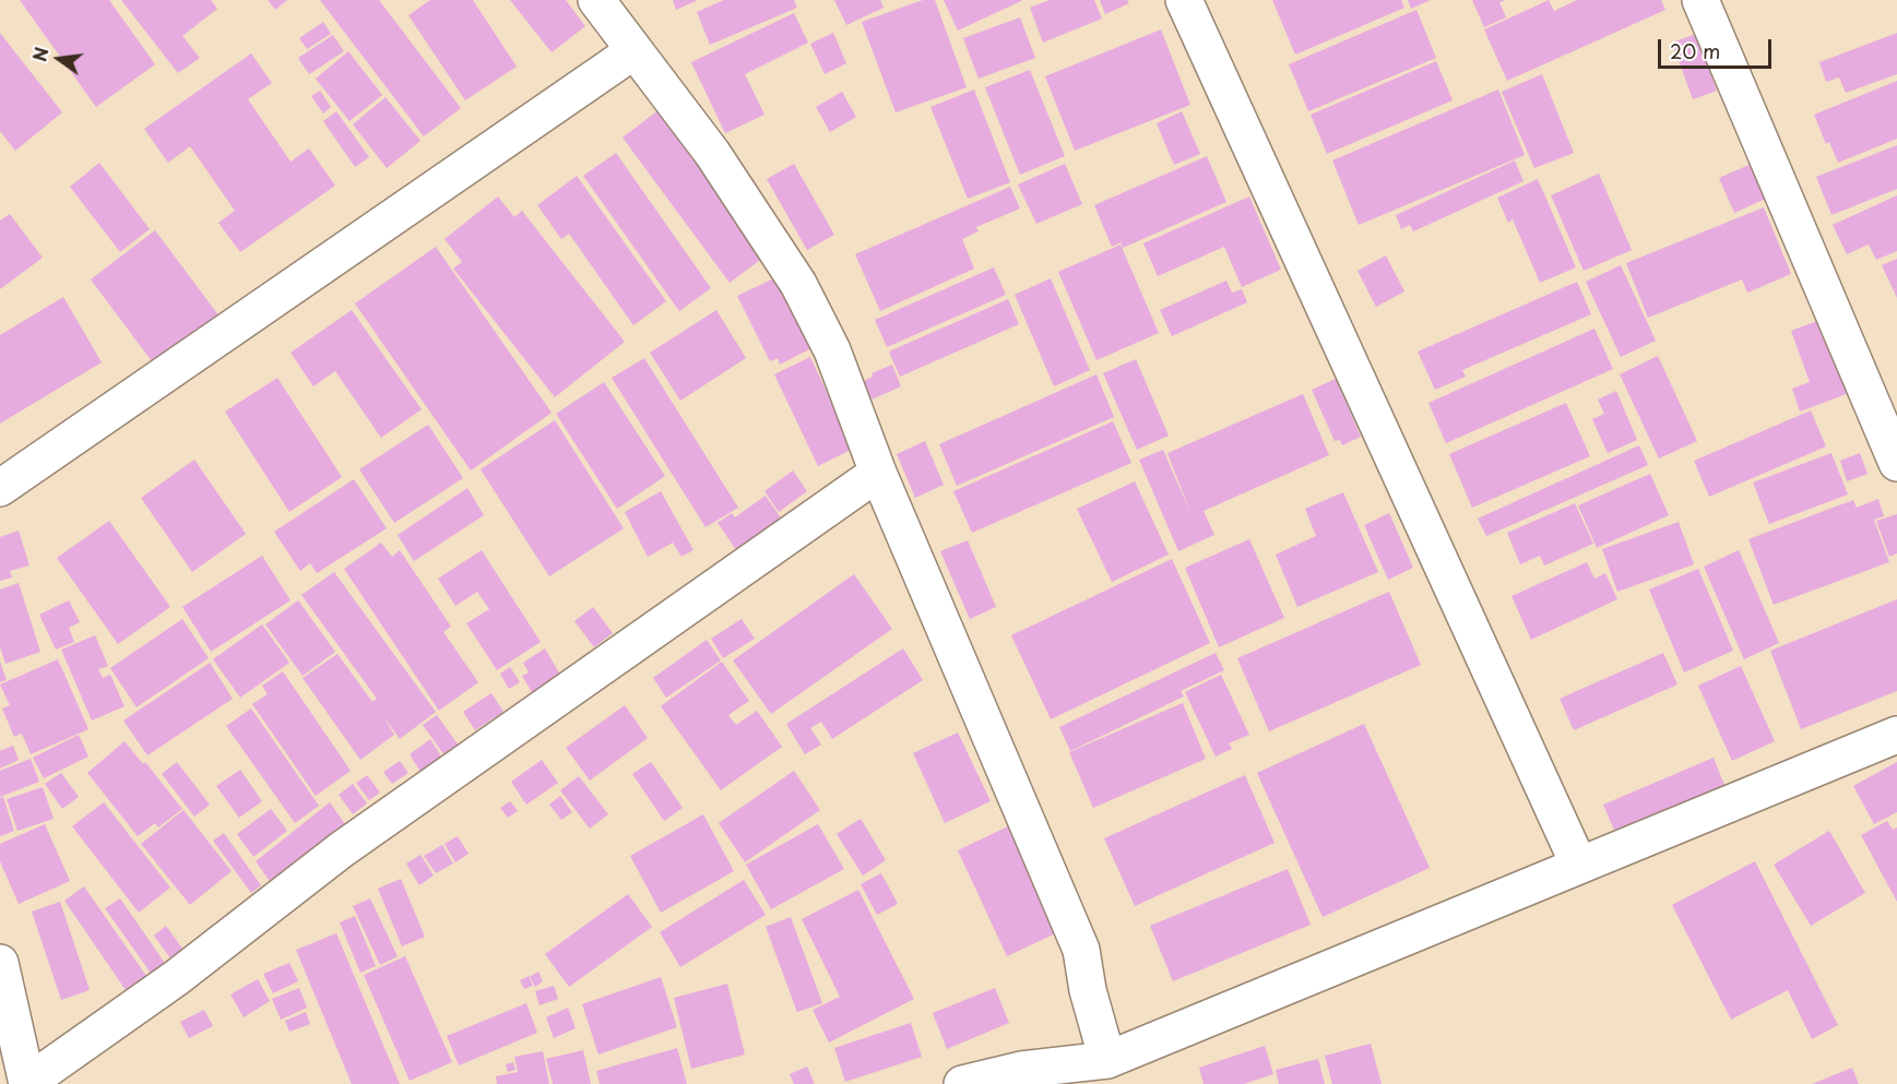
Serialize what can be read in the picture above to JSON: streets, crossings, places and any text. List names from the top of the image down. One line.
{"scale_bar":"20 m","north":"left"}
